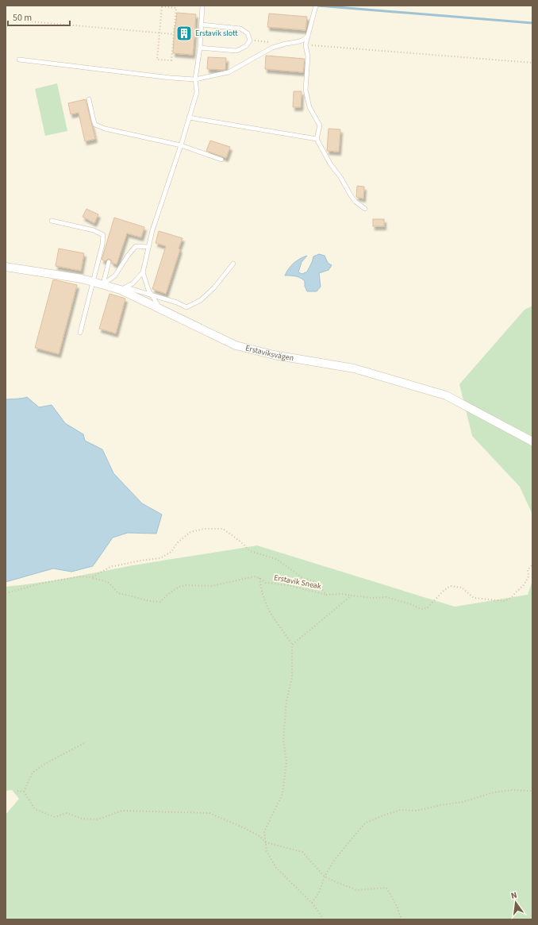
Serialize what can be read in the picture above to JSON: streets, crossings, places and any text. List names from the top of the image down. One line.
{"streets":{"street":["Erstaviksvägen"],"path":["Erstavik Sneak"]},"places":{"building":["Erstavik slott"]},"scale_bar":"50 m","north":"top"}
